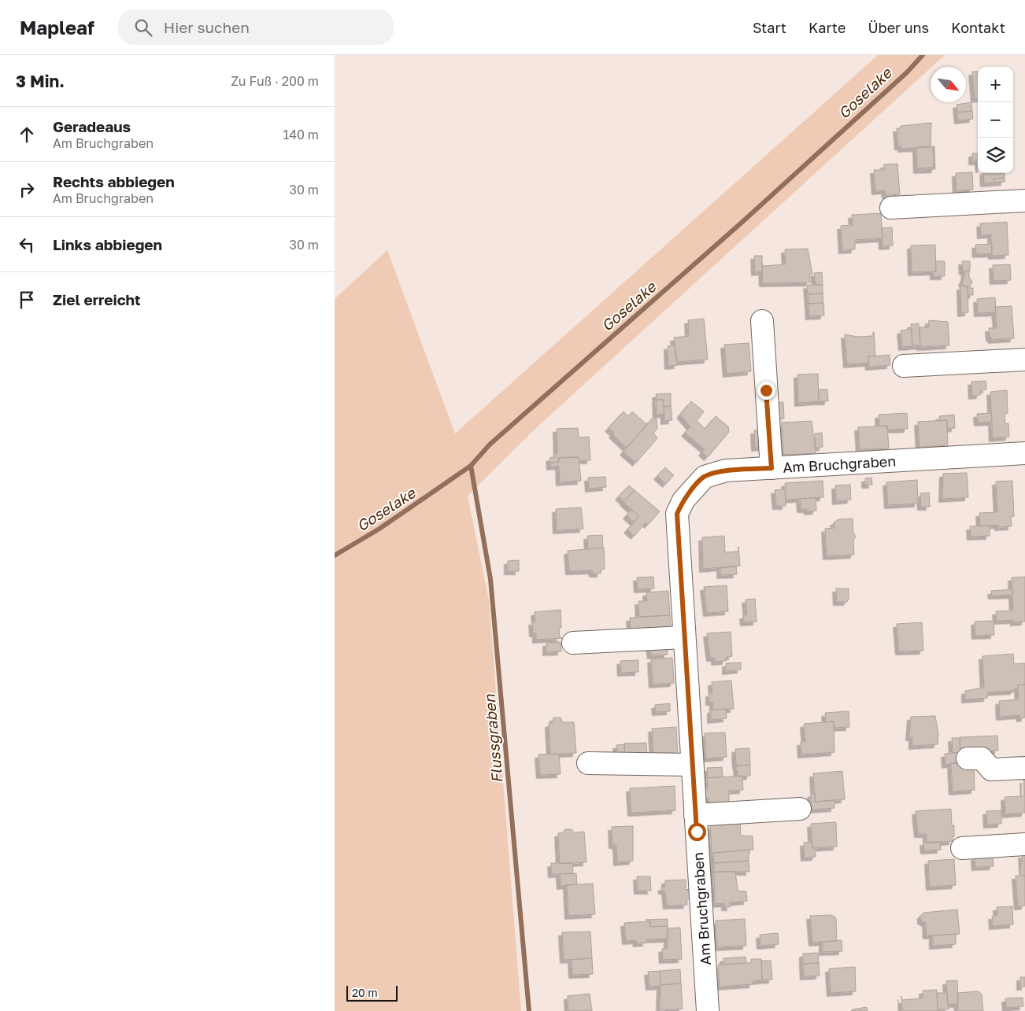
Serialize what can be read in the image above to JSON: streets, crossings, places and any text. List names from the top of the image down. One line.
{"streets":{"street":["Am Bruchgraben"]},"water":["Goselake","Flussgraben"],"scale_bar":"20 m","north":"bottom right","page":{"header":"Mapleaf","search":"Hier suchen","nav":["Start","Karte","Über uns","Kontakt"],"heading":["3 Min.","Zu Fuß · 200 m"],"map_buttons":["+","−"],"list":[["Geradeaus","Am Bruchgraben","140 m"],["Rechts abbiegen","Am Bruchgraben","30 m"],["Links abbiegen","30 m"],"Ziel erreicht"],"scale":"20 m"}}
